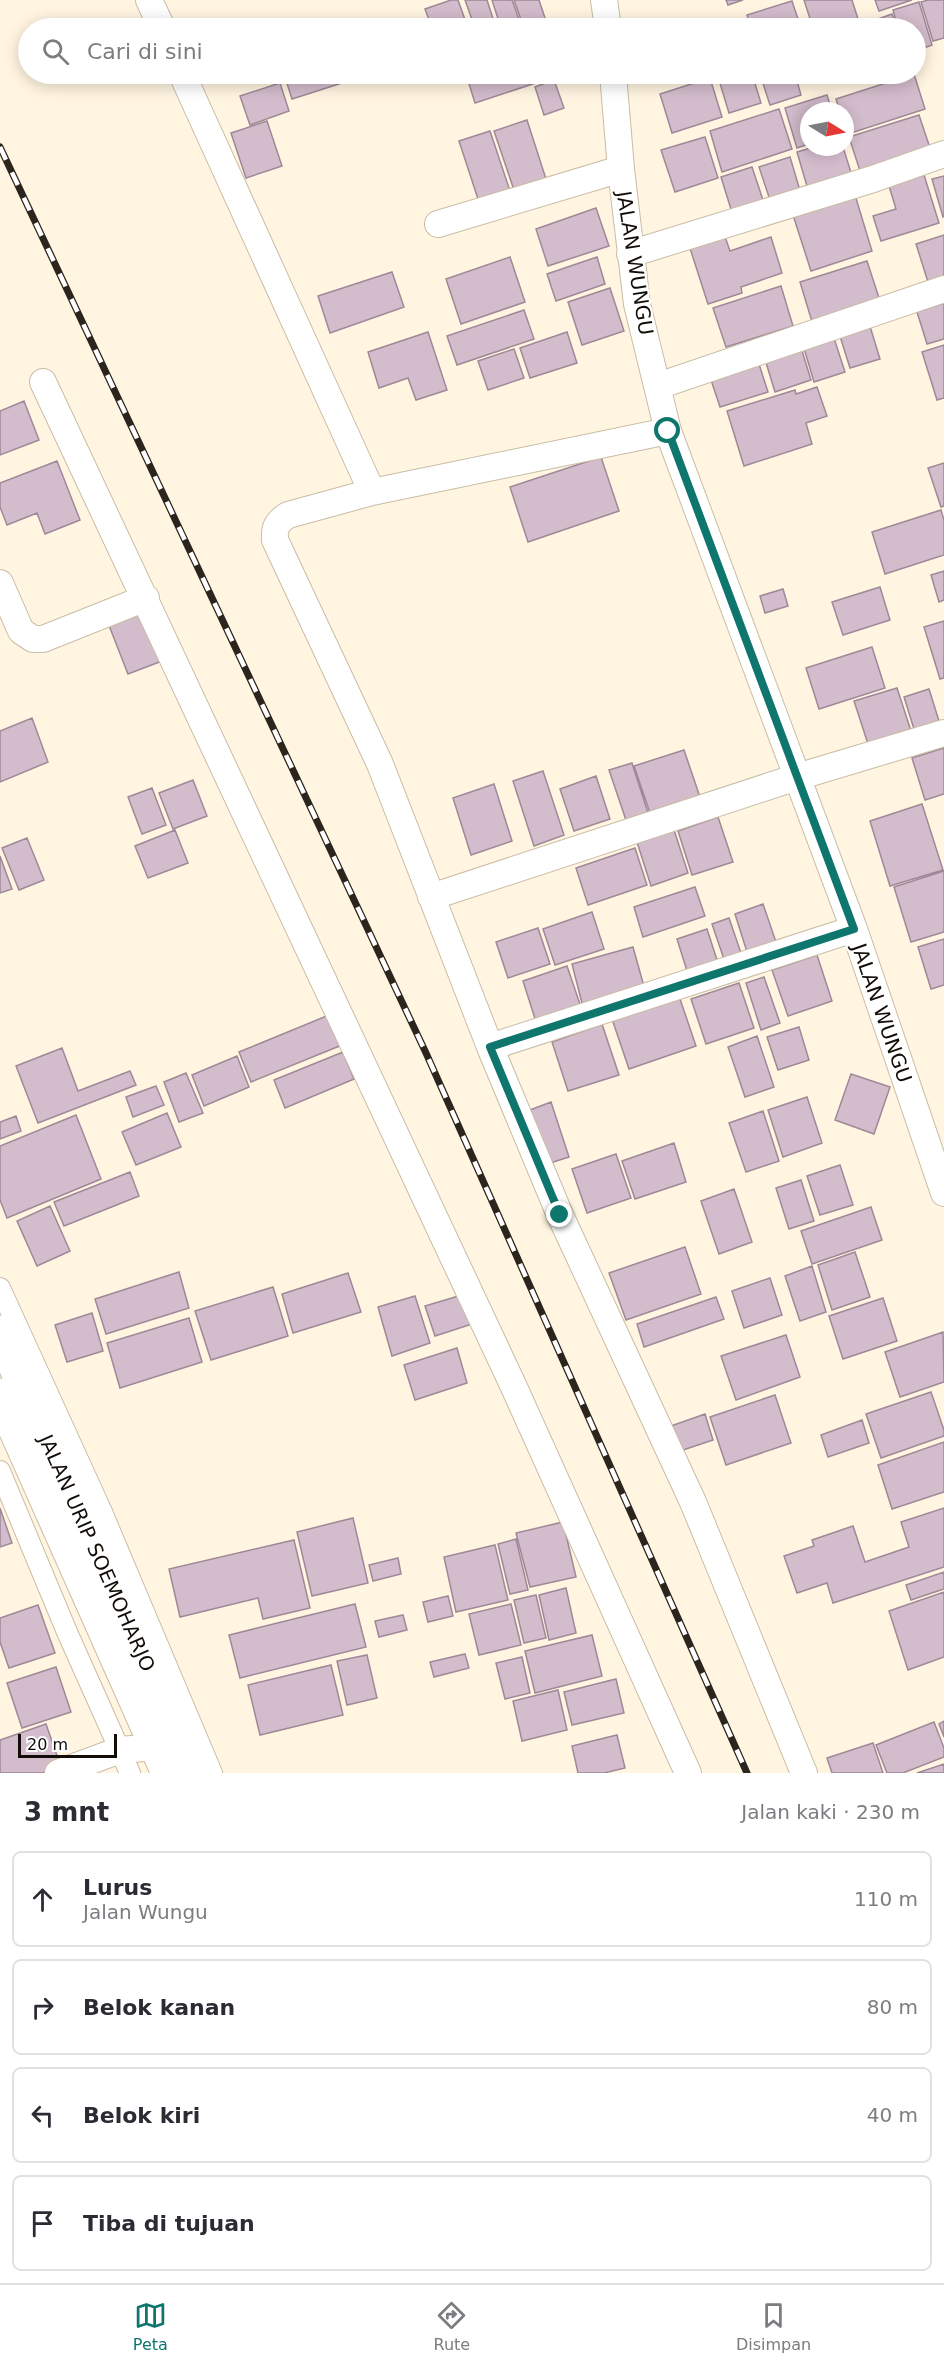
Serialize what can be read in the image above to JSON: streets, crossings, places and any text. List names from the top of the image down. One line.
{"streets":{"highway":["JALAN URIP SOEMOHARJO"],"street":["JALAN WUNGU"]},"scale_bar":"20 m","north":"right","page":{"search":"Cari di sini","scale":"20 m","heading":["3 mnt","Jalan kaki · 230 m"],"list":[["Lurus","Jalan Wungu","110 m"],["Belok kanan","80 m"],["Belok kiri","40 m"],"Tiba di tujuan"],"nav":["Peta","Rute","Disimpan"]}}
